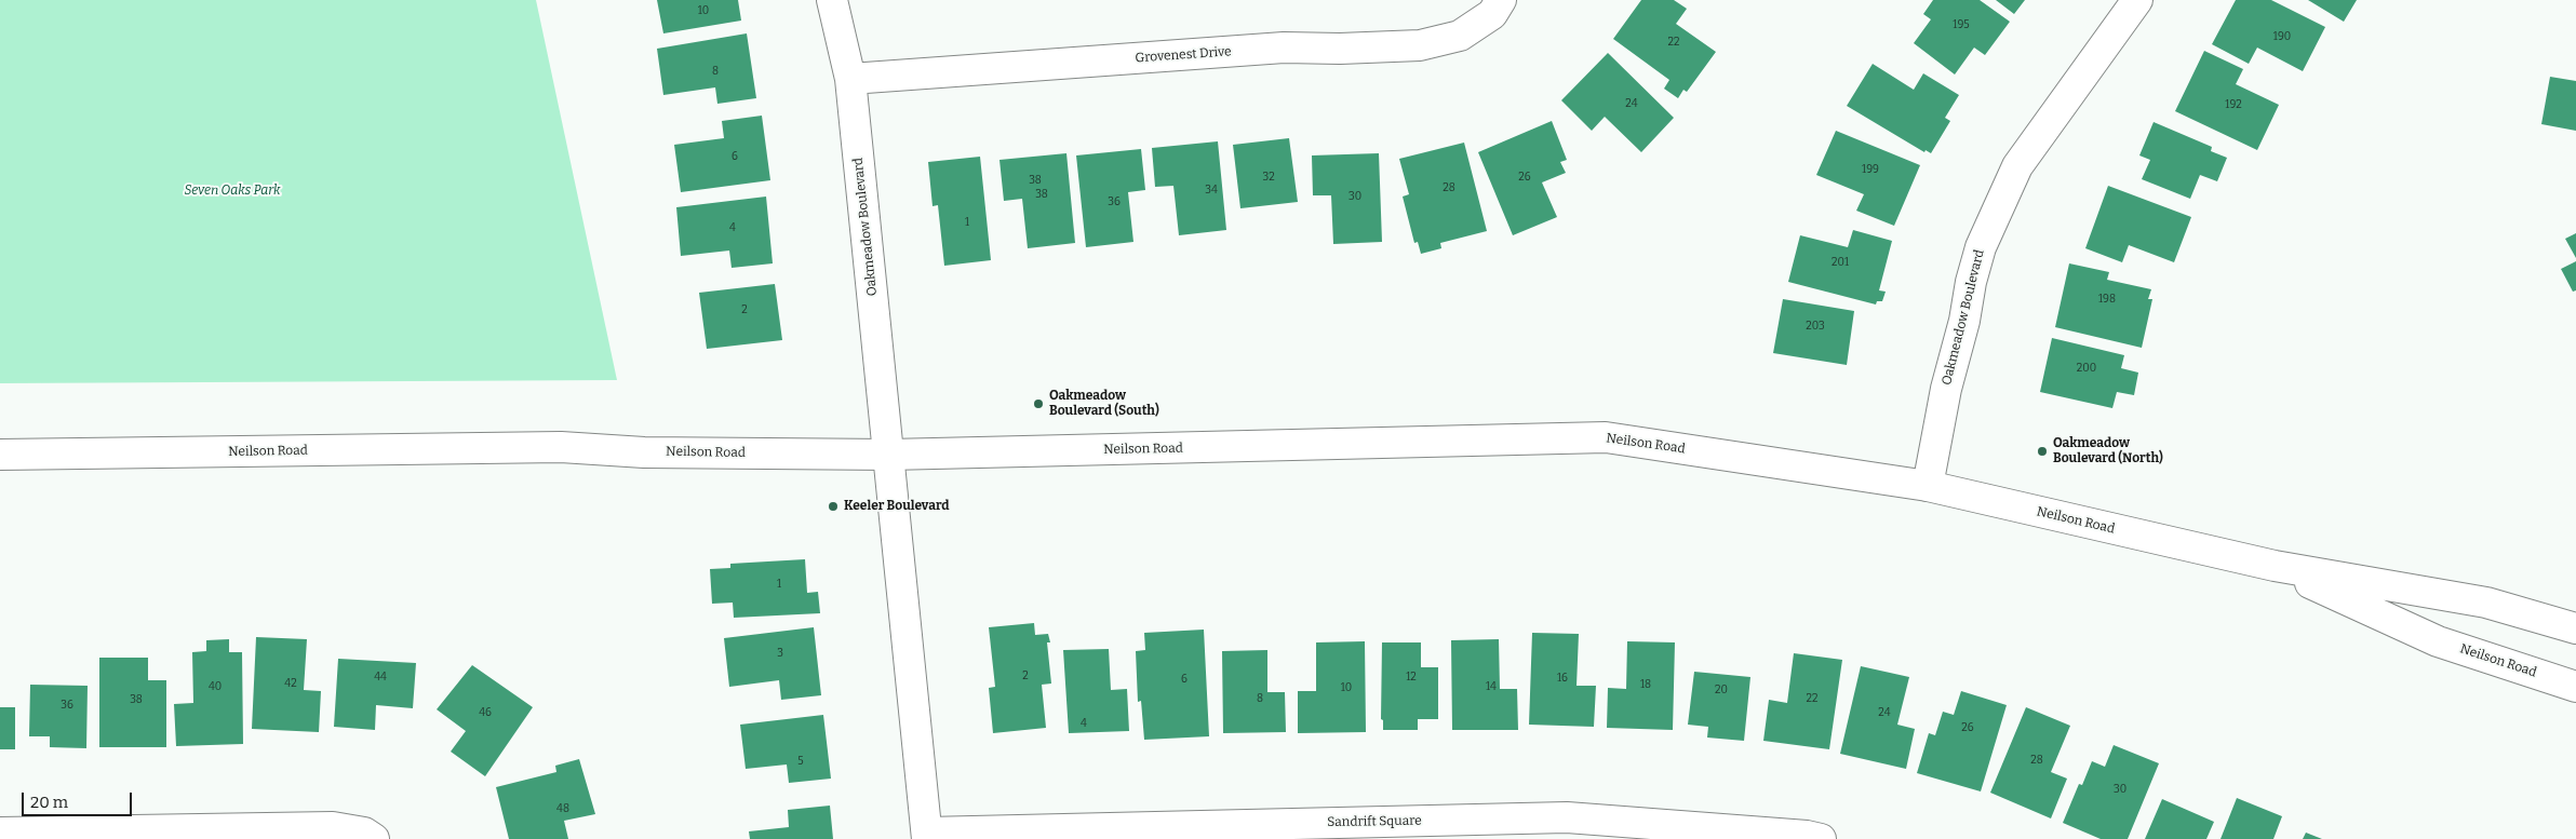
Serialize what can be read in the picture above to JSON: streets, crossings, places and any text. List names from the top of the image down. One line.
{"streets":{"street":["Grovenest Drive","Oakmeadow Boulevard","Neilson Road","Sandrift Square"]},"crossings":[["Grovenest Drive","Oakmeadow Boulevard"],["Oakmeadow Boulevard","Neilson Road"]],"parks":["Seven Oaks Park"],"places":["Oakmeadow Boulevard (South)","Oakmeadow Boulevard (North)","Keeler Boulevard"],"house_numbers":["10","195","190","22","8","24","192","6","199","32","26","38","28","34","38","30","36","1","4","201","198","2","203","200","1","3","2","44","12","16","6","42","18","40","14","10","20","8","22","38","36","46","24","4","26","28","5","30","48"],"scale_bar":"20 m"}
